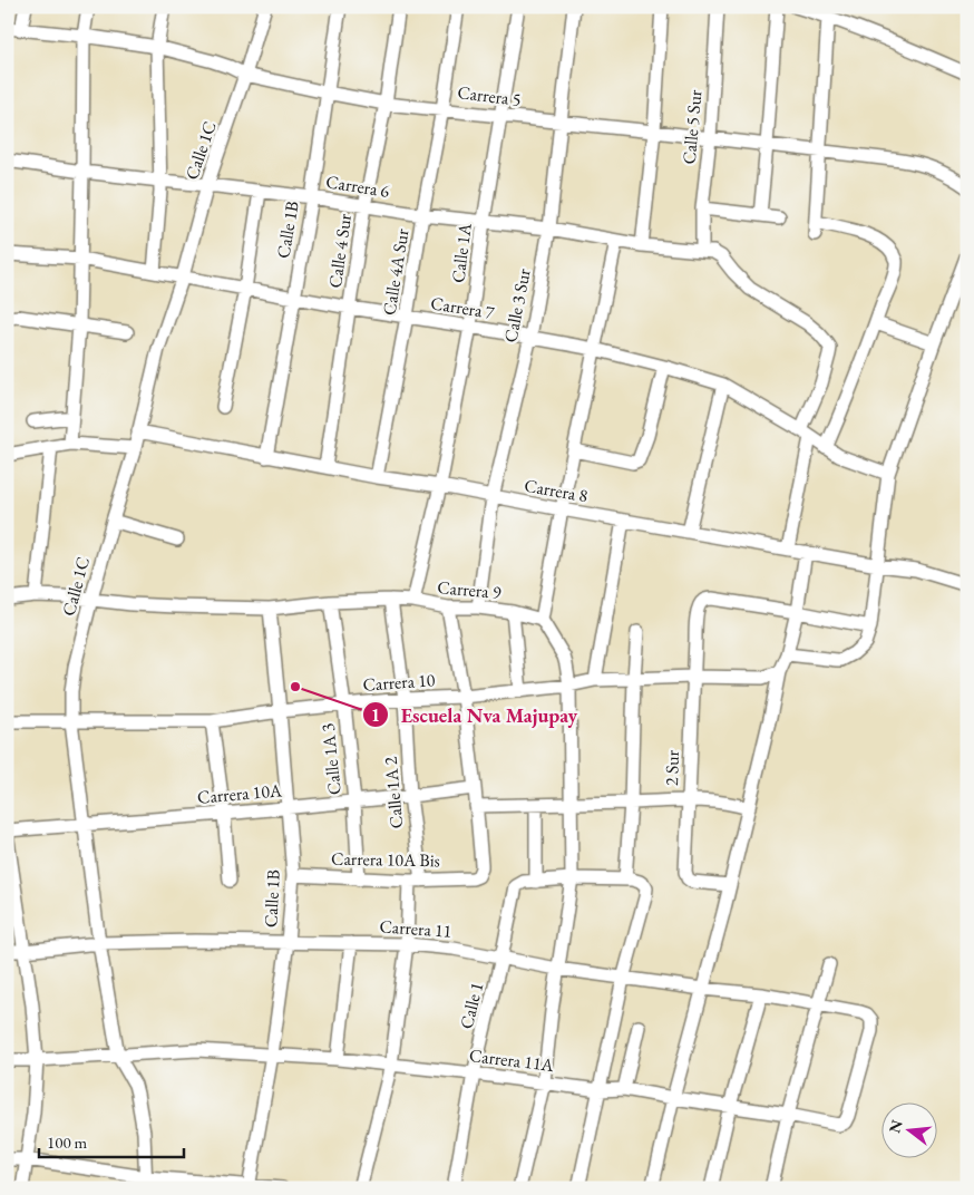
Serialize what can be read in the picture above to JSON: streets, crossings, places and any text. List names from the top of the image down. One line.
{"streets":{"street":["Carrera 5","Calle 5 Sur","Calle 1C","Carrera 6","Calle 1B","Calle 4 Sur","Calle 1A","Calle 4A Sur","Calle 3 Sur","Carrera 7","Carrera 8","Carrera 9","Carrera 10","Calle 1A 3","2 Sur","Calle 1A 2","Carrera 10A","Carrera 10A Bis","Carrera 11","Calle 1","Carrera 11A"]},"crossings":[["Carrera 5","Calle 5 Sur"],["Carrera 5","Calle 1C"],["Carrera 5","Calle 1B"],["Carrera 5","Calle 4 Sur"],["Carrera 5","Calle 1A"],["Carrera 5","Calle 4A Sur"],["Carrera 5","Calle 3 Sur"],["Calle 5 Sur","Carrera 6"],["Calle 1C","Carrera 6"],["Calle 1C","Carrera 7"],["Calle 1C","Carrera 8"],["Calle 1C","Carrera 9"],["Calle 1C","Carrera 10"],["Calle 1C","Carrera 10A"],["Calle 1C","Carrera 11"],["Calle 1C","Carrera 11A"],["Carrera 6","Calle 1B"],["Carrera 6","Calle 4 Sur"],["Carrera 6","Calle 1A"],["Carrera 6","Calle 4A Sur"],["Carrera 6","Calle 3 Sur"],["Calle 1B","Carrera 7"],["Calle 1B","Carrera 8"],["Calle 1B","Carrera 9"],["Calle 1B","Carrera 10"],["Calle 1B","Carrera 10A"],["Calle 1B","Carrera 10A Bis"],["Calle 1B","Carrera 11"],["Calle 1B","Carrera 11A"],["Calle 4 Sur","Carrera 7"],["Calle 4 Sur","Carrera 8"],["Calle 1A","Carrera 7"],["Calle 1A","Carrera 8"],["Calle 1A","Carrera 9"],["Calle 4A Sur","Carrera 7"],["Calle 4A Sur","Carrera 8"],["Calle 3 Sur","Carrera 7"],["Calle 3 Sur","Carrera 8"],["Calle 3 Sur","Carrera 9"],["Carrera 9","Calle 1A 3"],["Carrera 9","Calle 1A 2"],["Carrera 10","Calle 1A 3"],["Carrera 10","2 Sur"],["Carrera 10","Calle 1A 2"],["Calle 1A 3","Carrera 10A"],["Calle 1A 3","Carrera 10A Bis"],["Calle 1A 2","Carrera 10A"],["Calle 1A 2","Carrera 10A Bis"],["Calle 1A 2","Carrera 11"],["Calle 1A 2","Carrera 11A"],["Carrera 11","Calle 1"],["Carrera 11","Carrera 11A"],["Calle 1","Carrera 11A"]],"places":["Escuela Nva Majupay"],"scale_bar":"100 m","north":"left"}
